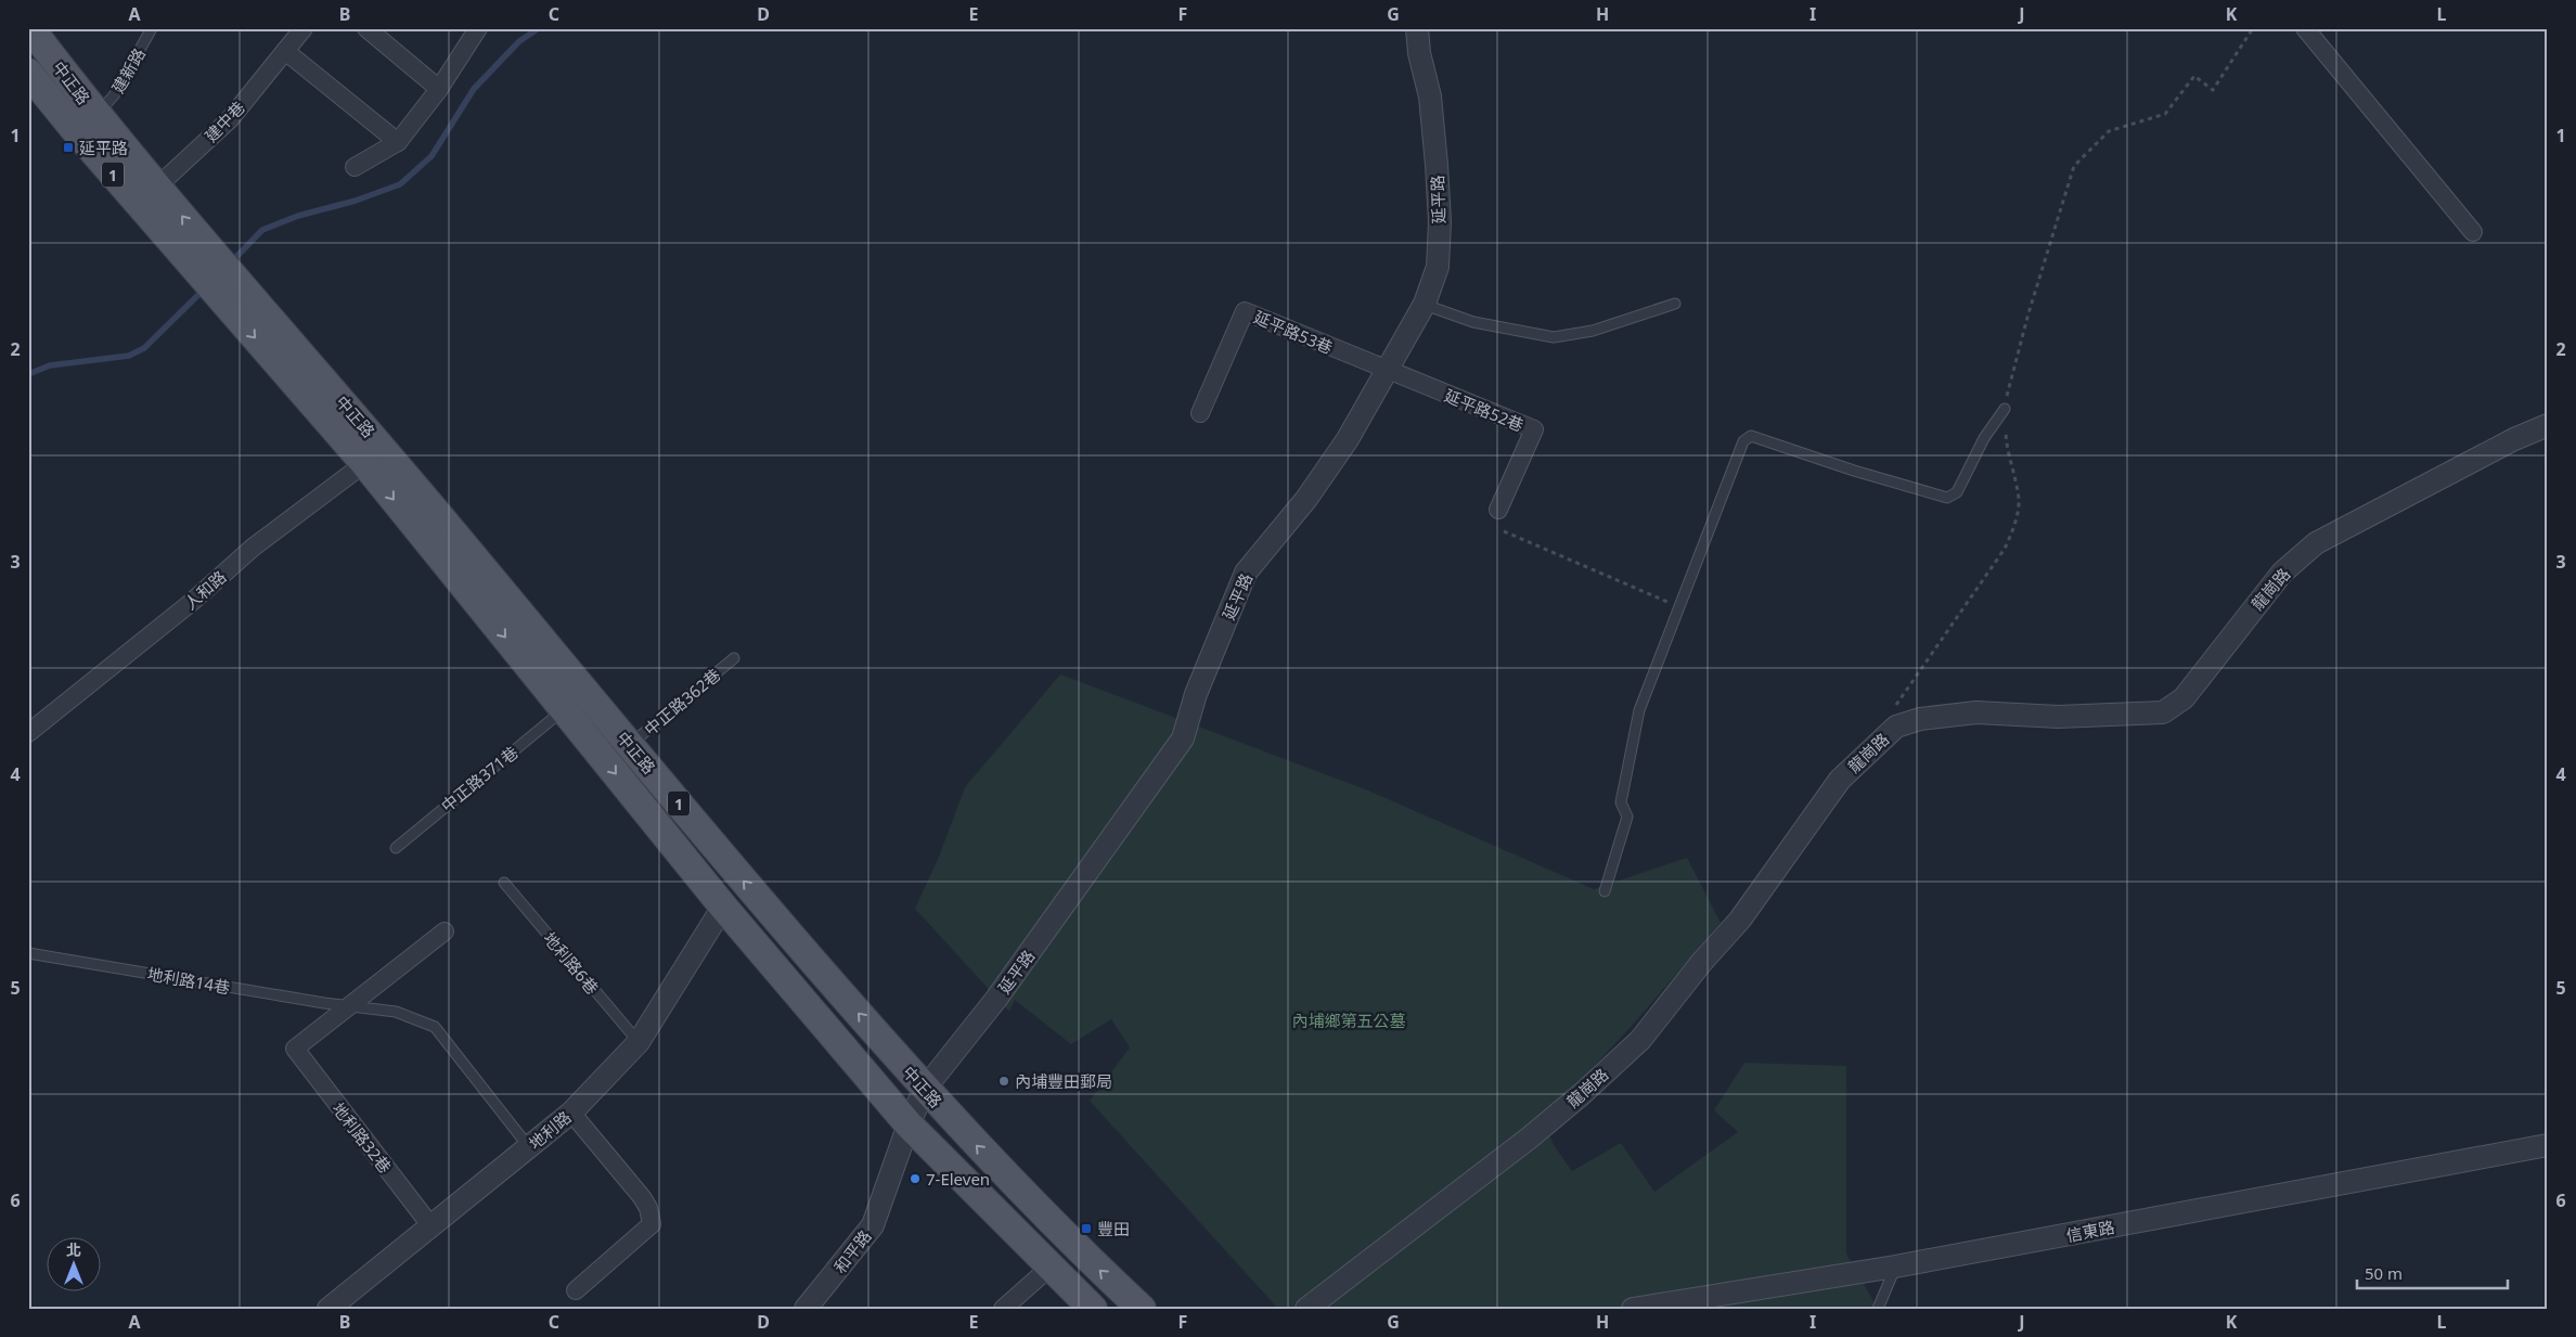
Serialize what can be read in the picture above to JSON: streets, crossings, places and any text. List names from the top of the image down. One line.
{"streets":{"main road":["中正路","1"],"street":["建中巷","延平路","延平路53巷","延平路52巷","龍崗路","人和路","地利路","地利路32巷","信東路","和平路"],"lane":["建新路","中正路362巷","中正路371巷","地利路6巷","地利路14巷"]},"crossings":[["建新路","中正路"],["中正路","建中巷"],["中正路","延平路"],["中正路","人和路"],["中正路","中正路362巷"],["中正路","中正路371巷"],["中正路","地利路"],["中正路","和平路"],["延平路","延平路53巷"],["延平路","延平路52巷"],["延平路","和平路"],["延平路53巷","延平路52巷"],["地利路6巷","地利路"],["地利路14巷","地利路"],["地利路14巷","地利路32巷"],["地利路","地利路32巷"]],"parks":["內埔鄉第五公墓"],"places":{"transit":["延平路","豐田"],"other":["內埔豐田郵局","7-Eleven"]},"scale_bar":"50 m","north":"top","grid":{"columns":["A","B","C","D","E","F","G","H","I","J","K","L"],"rows":["1","2","3","4","5","6"]}}
